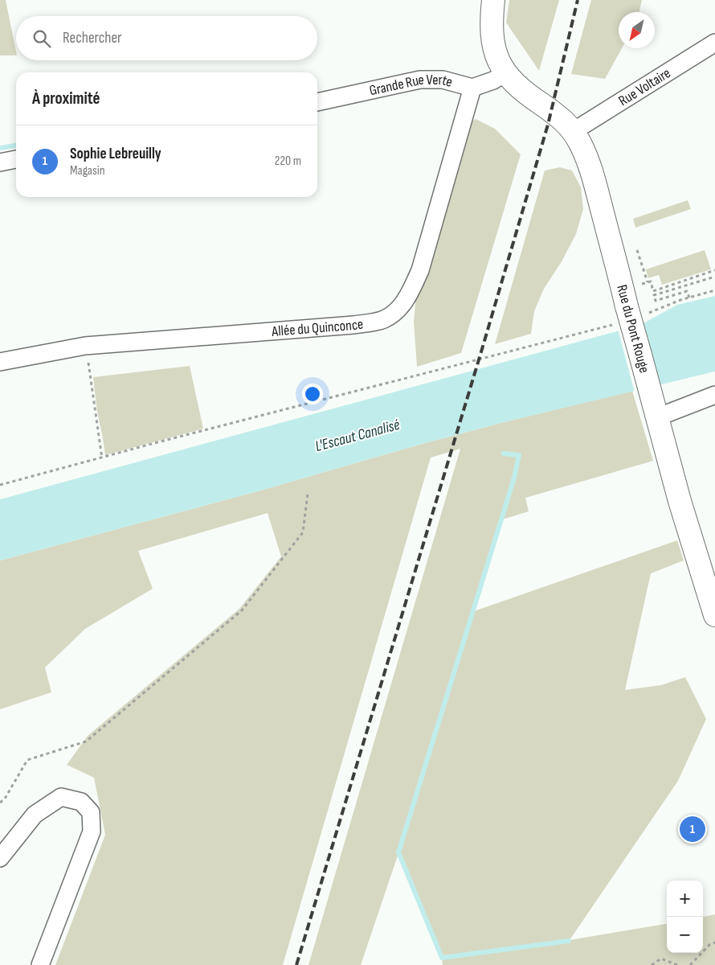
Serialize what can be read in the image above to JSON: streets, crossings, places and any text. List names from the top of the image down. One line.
{"streets":{"main road":["Rue du Pont Rouge"],"street":["Rue Voltaire","Grande Rue Verte","Allée du Quinconce"]},"crossings":[["Rue Voltaire","Rue du Pont Rouge"],["Grande Rue Verte","Allée du Quinconce"],["Grande Rue Verte","Rue du Pont Rouge"]],"water":["L'Escaut Canalisé"],"north":"bottom left","page":{"search":"Rechercher","heading":"À proximité","list":[{"mark":"1","name":"Sophie Lebreuilly","note":"Magasin","value":"220 m"}],"pins":"1","map_buttons":["+","−"]}}
